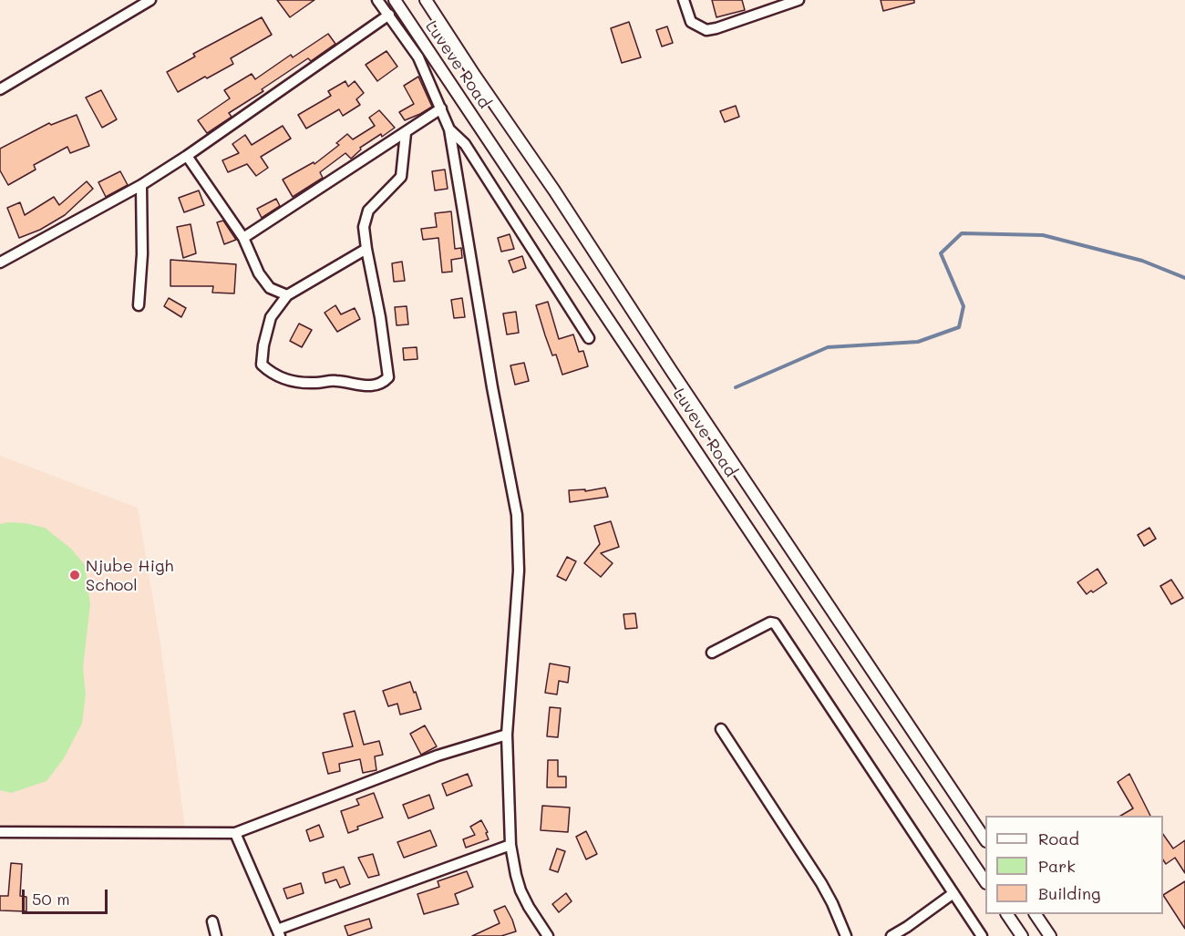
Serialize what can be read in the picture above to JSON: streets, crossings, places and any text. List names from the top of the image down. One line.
{"streets":{"street":["Luveve Road"]},"places":["Njube High School"],"legend":["Road","Park","Building"],"scale_bar":"50 m"}
